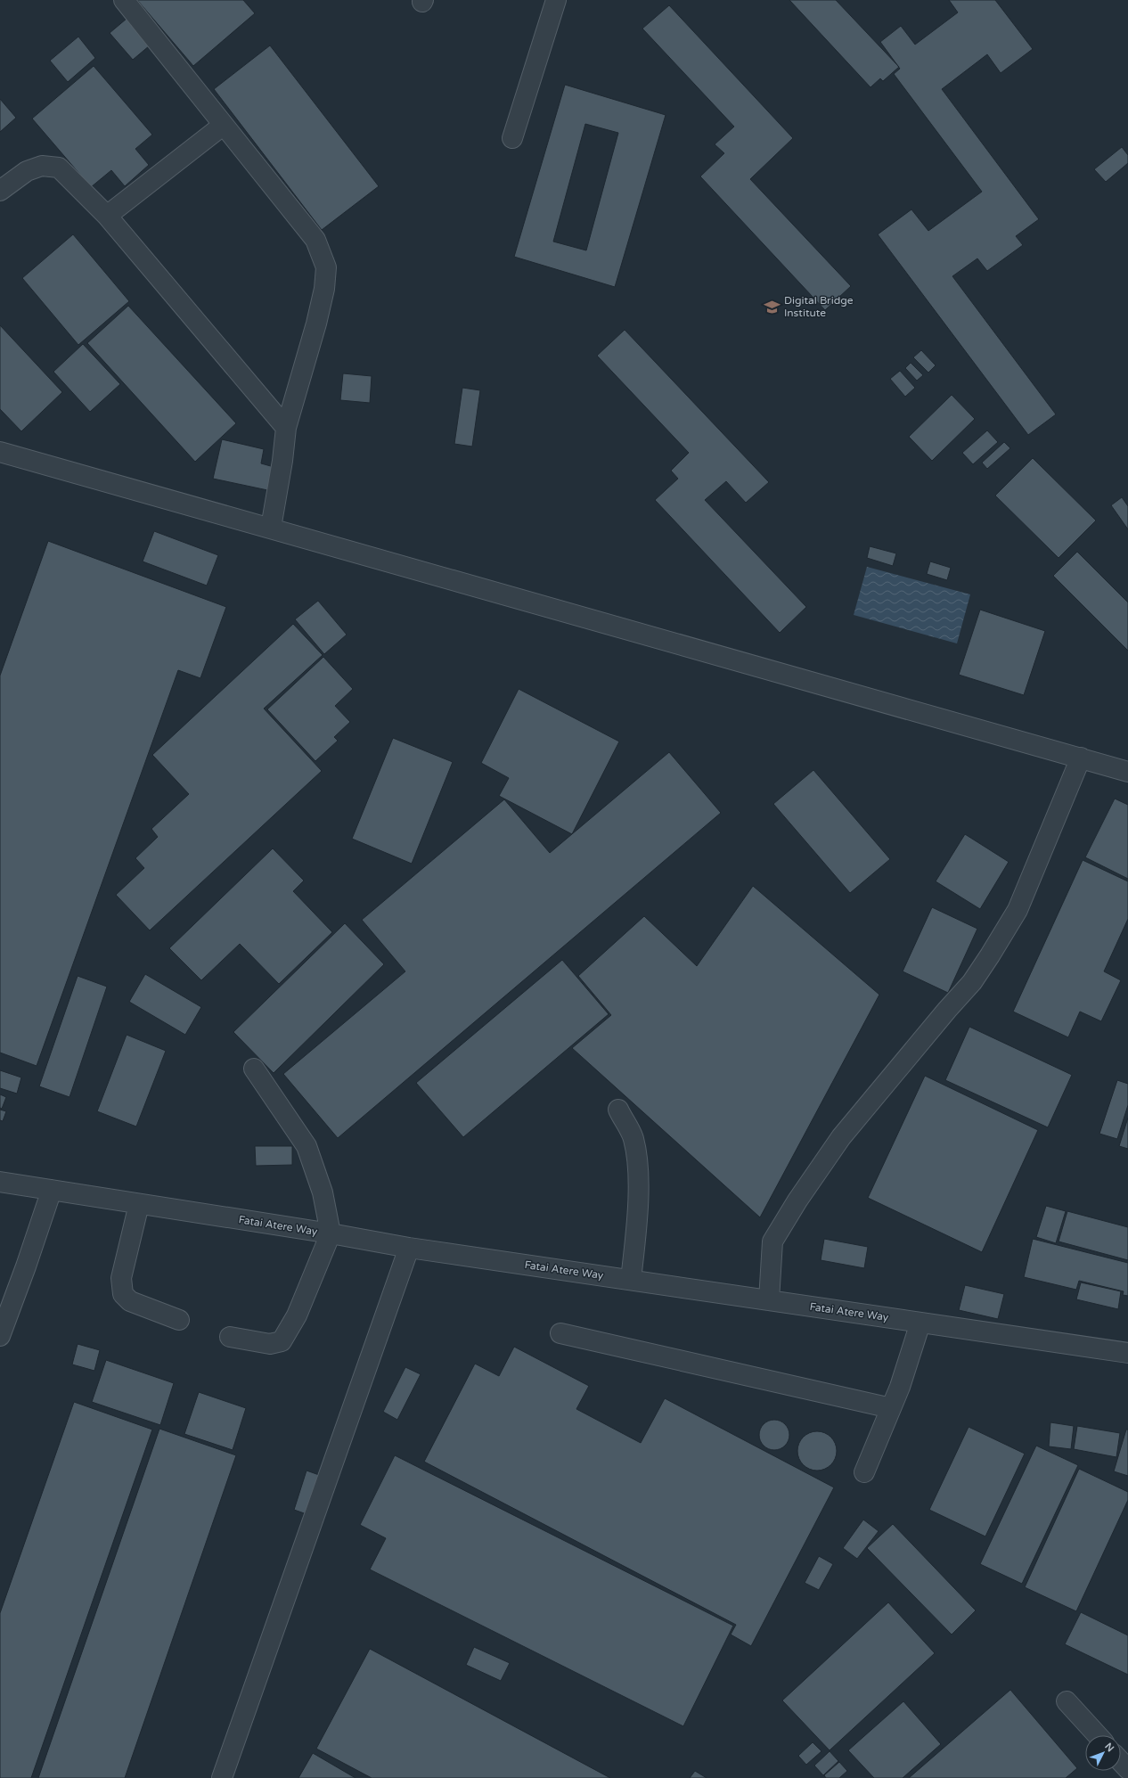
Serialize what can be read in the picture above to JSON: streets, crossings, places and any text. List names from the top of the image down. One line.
{"streets":{"street":["Fatai Atere Way"]},"places":{"school or university":["Digital Bridge Institute"]},"north":"top right"}
